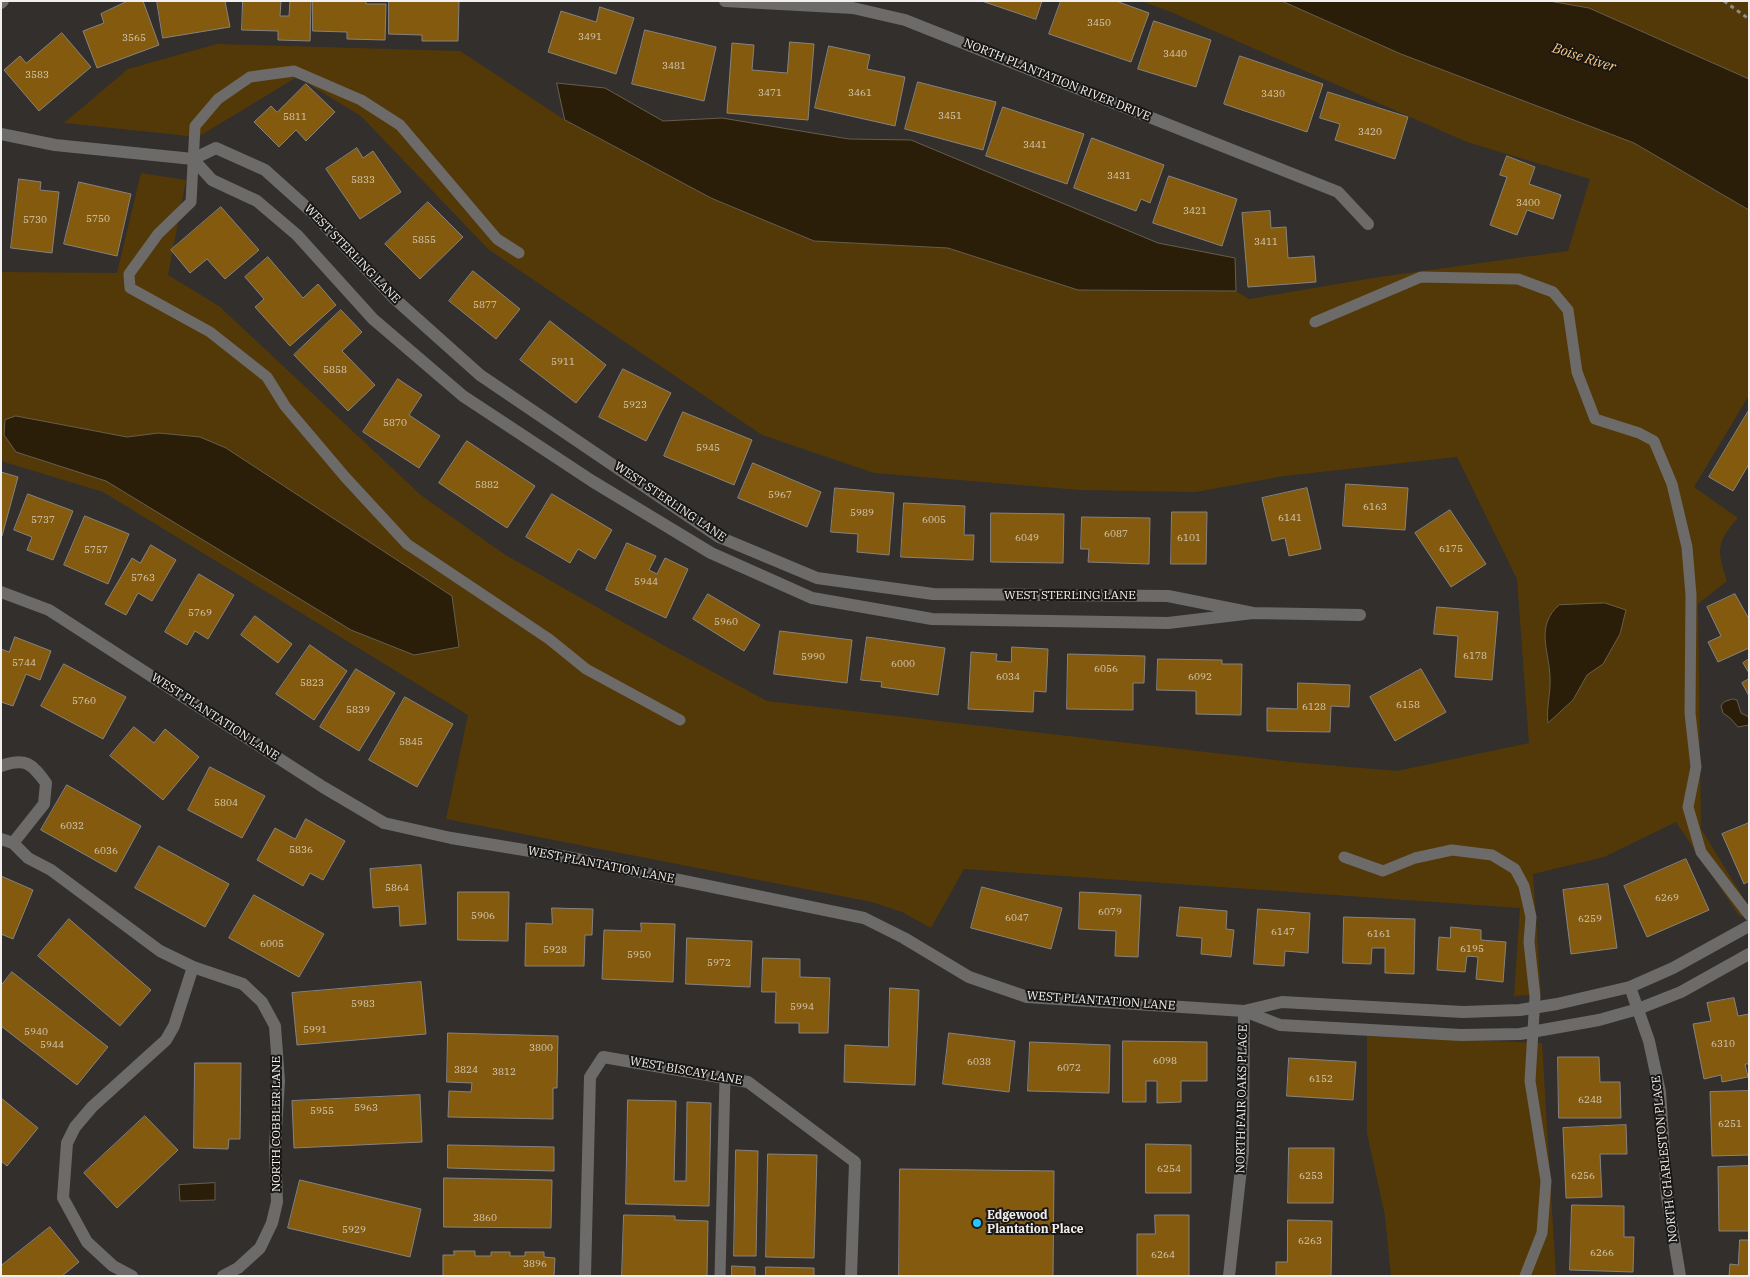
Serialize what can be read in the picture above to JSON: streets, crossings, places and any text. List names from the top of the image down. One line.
{"streets":{"street":["NORTH PLANTATION RIVER DRIVE","WEST STERLING LANE","WEST PLANTATION LANE","WEST BISCAY LANE","NORTH FAIR OAKS PLACE","NORTH COBBLER LANE","NORTH CHARLESTON PLACE"]},"crossings":[["WEST PLANTATION LANE","NORTH FAIR OAKS PLACE"],["WEST PLANTATION LANE","NORTH CHARLESTON PLACE"]],"water":["Boise River"],"places":["Edgewood Plantation Place"],"house_numbers":["3450","3491","3565","3440","3481","3583","3471","3461","3430","3451","5811","3420","3441","3431","5833","3400","3421","5750","5730","5855","3411","5877","5911","5858","5923","5870","5945","5882","5967","6163","5989","6141","5737","6005","6087","6049","6101","6175","5757","5763","5944","5769","5960","6178","5990","5744","6000","6056","6034","6092","5823","5760","6158","6128","5839","5845","5804","6032","5836","6036","5864","6269","6079","5906","6047","6259","6147","6161","6005","6195","5928","5950","5972","5983","5994","5991","5940","6310","5944","3800","6098","6038","6072","3824","3812","6152","6248","5963","5955","6251","6254","6253","6256","3860","5929","6263","6266","6264","3896"]}
